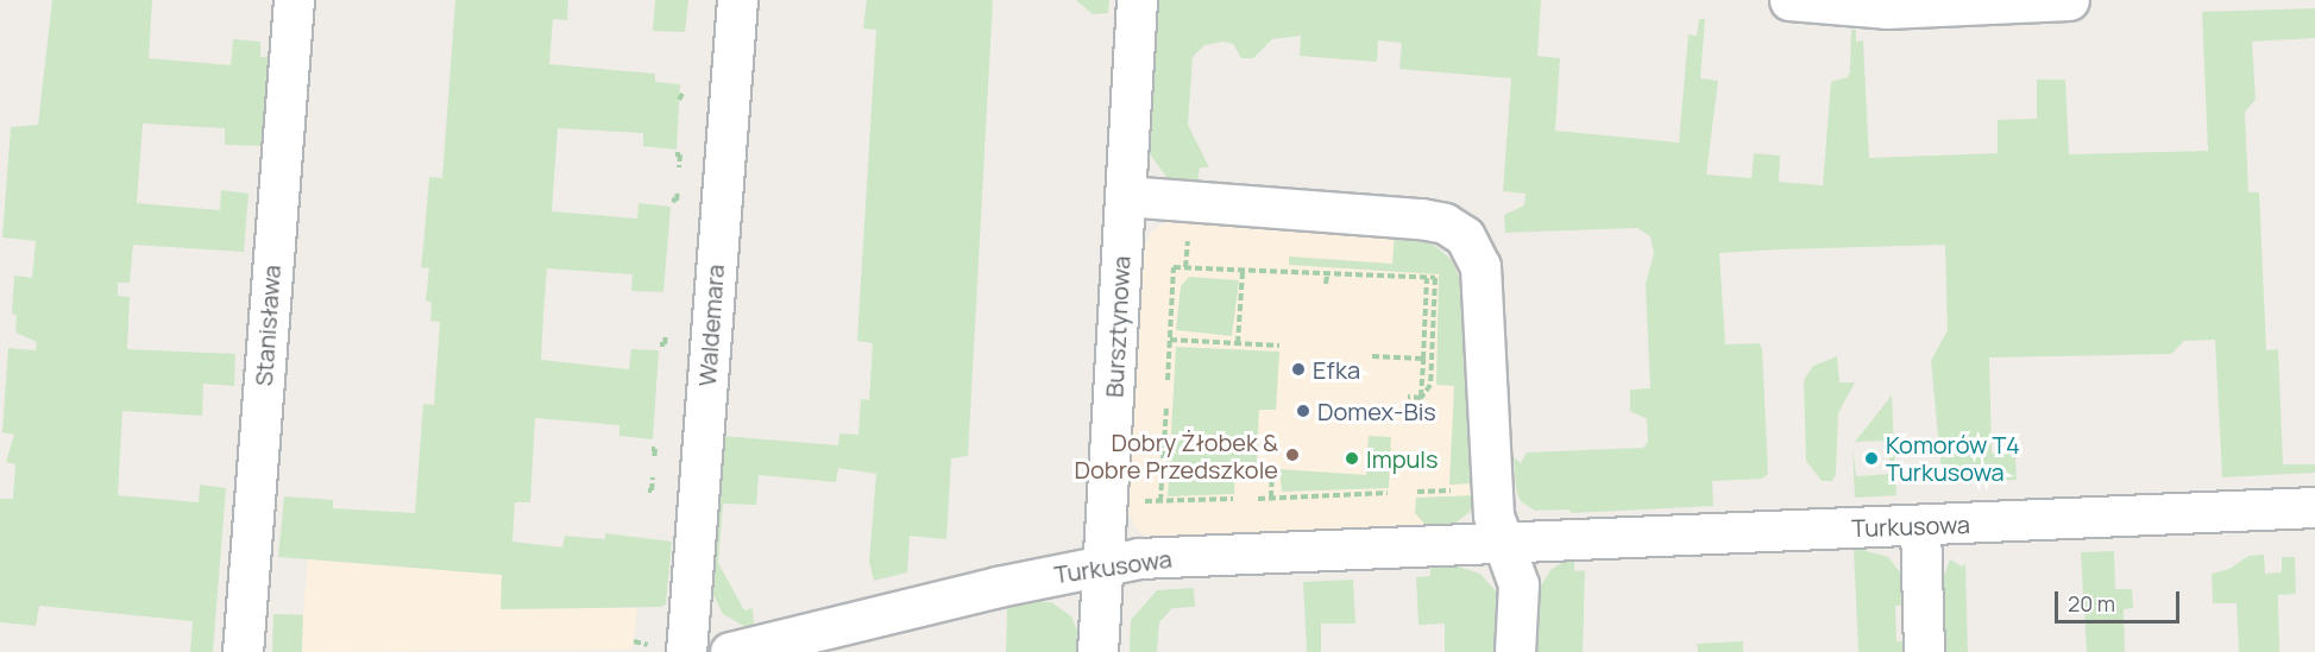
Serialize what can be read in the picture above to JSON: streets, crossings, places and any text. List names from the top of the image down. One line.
{"streets":{"street":["Stanisława","Waldemara","Bursztynowa","Turkusowa"]},"crossings":[["Bursztynowa","Turkusowa"]],"places":["Efka","Domex-Bis","Dobry Żłobek & Dobre Przedszkole","Impuls","Komorów T4 Turkusowa"],"scale_bar":"20 m"}
